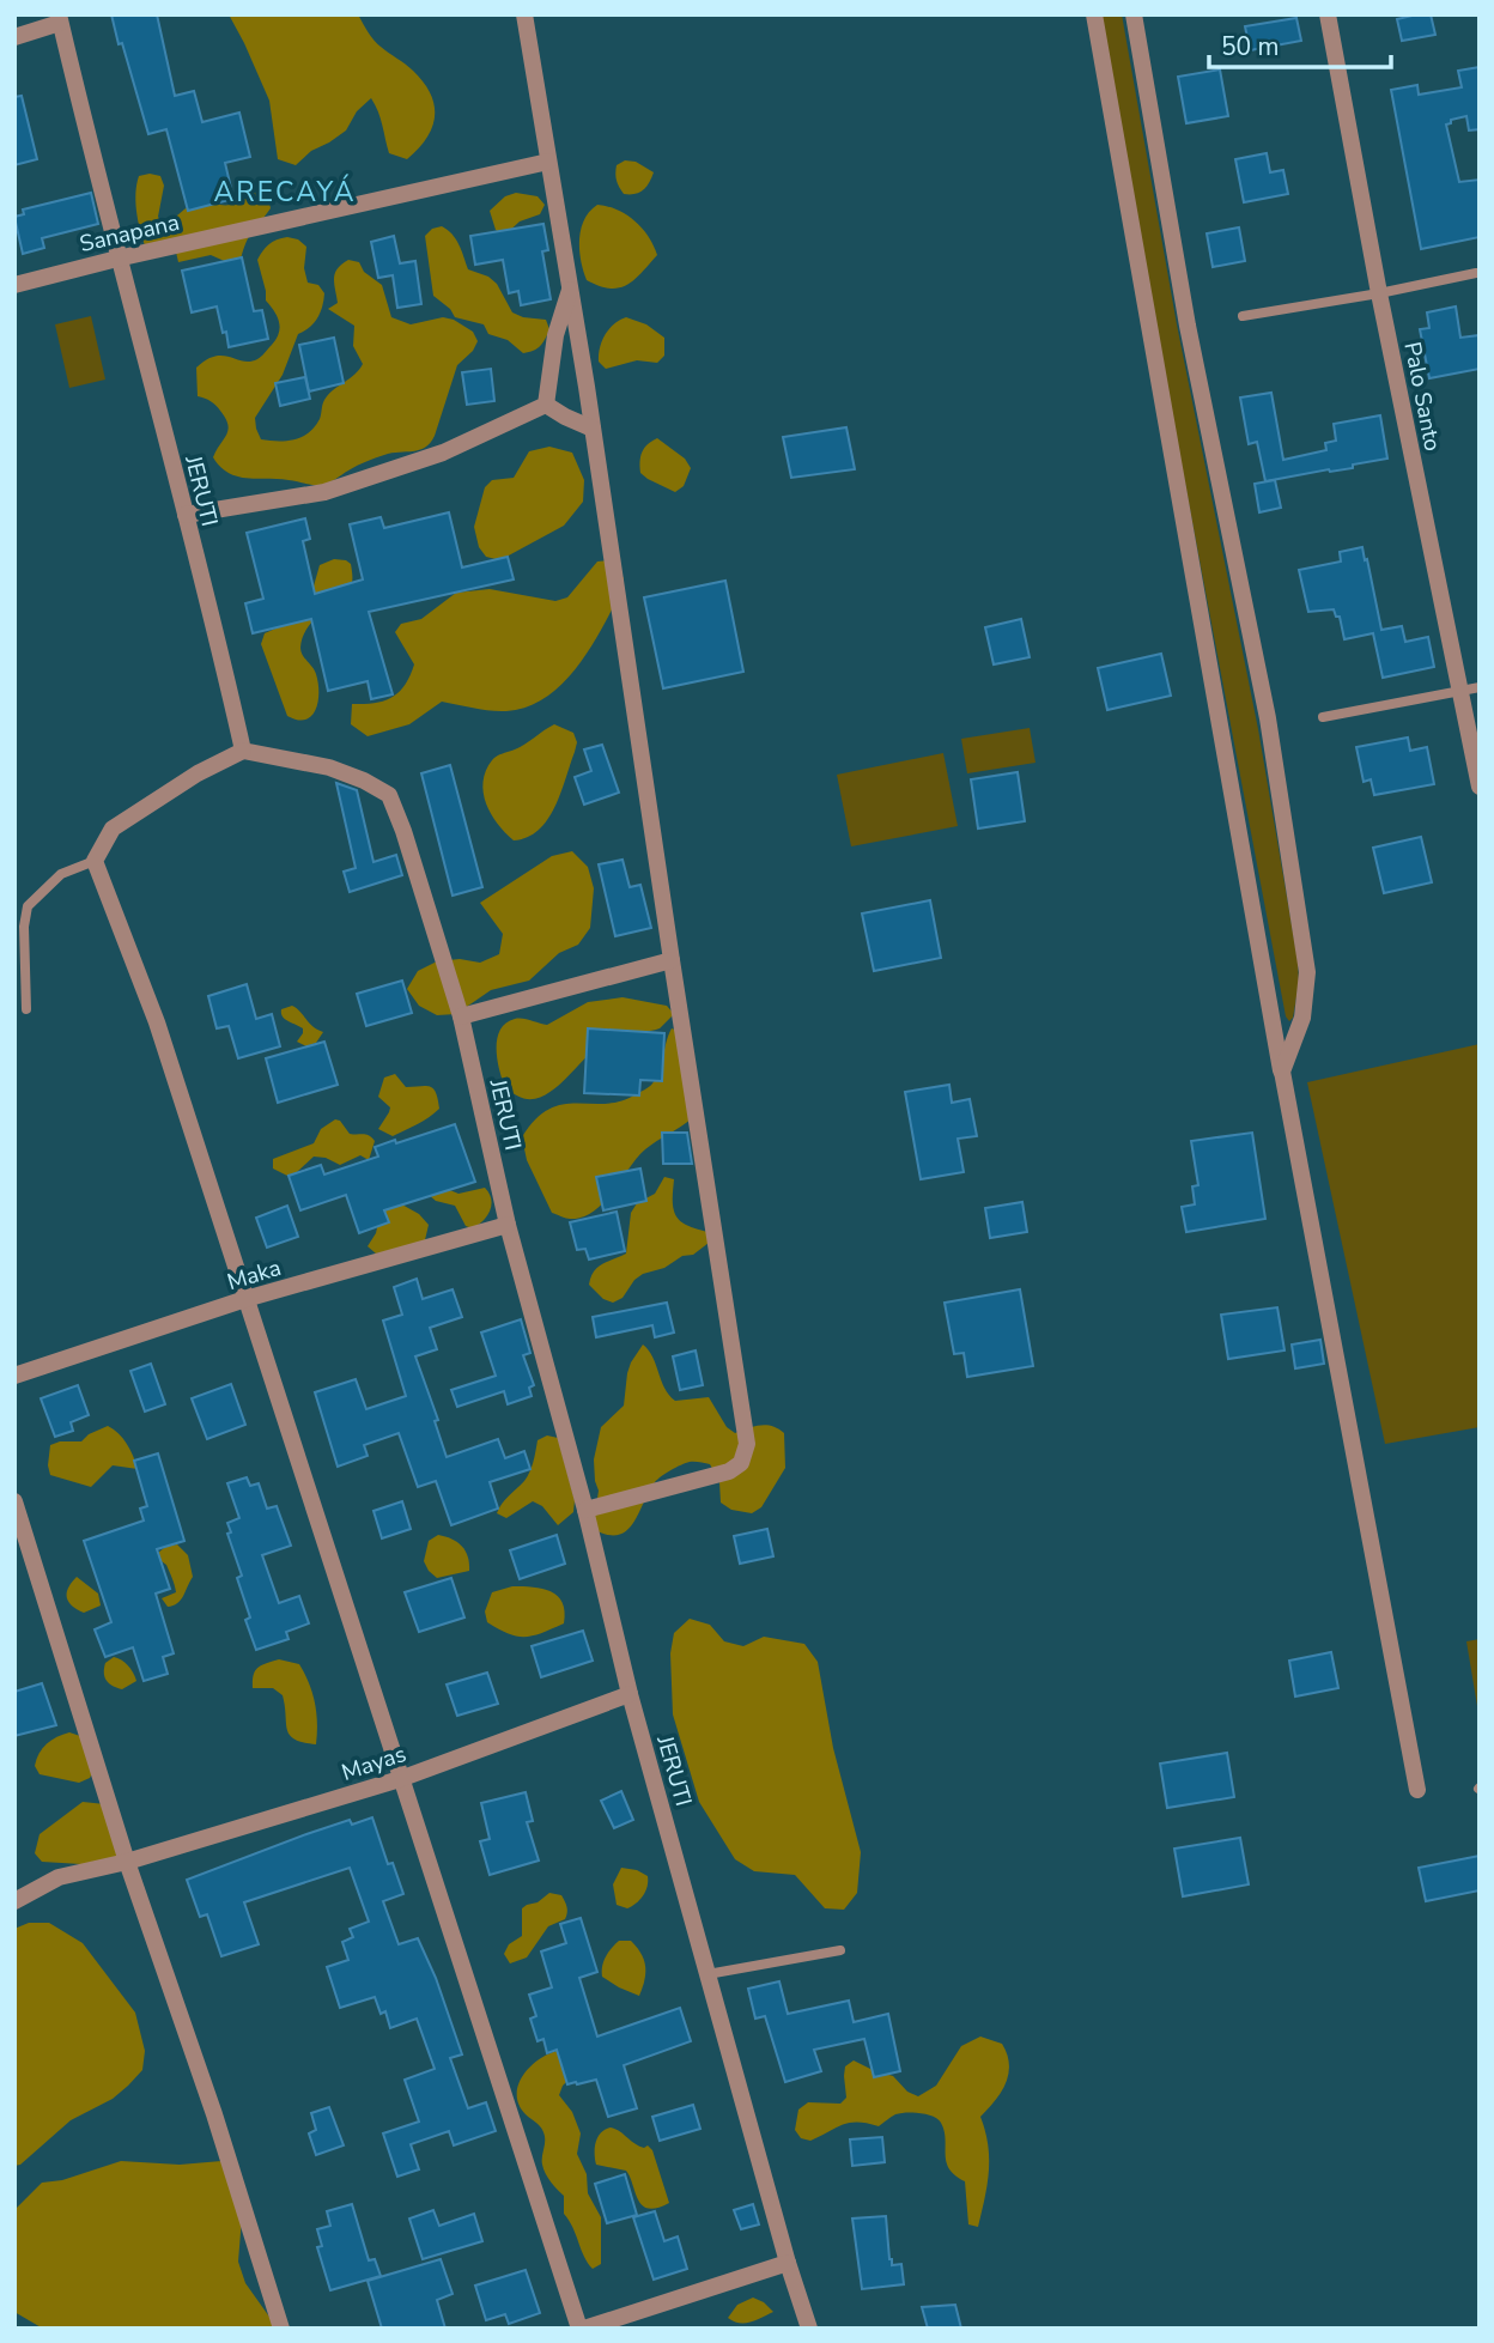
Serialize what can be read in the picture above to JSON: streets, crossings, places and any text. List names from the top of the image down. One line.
{"streets":{"street":["Sanapana","Palo Santo","JERUTI","Maka","Mayas"]},"crossings":[["Sanapana","JERUTI"],["JERUTI","Maka"],["JERUTI","Mayas"]],"districts":["ARECAYÁ"],"scale_bar":"50 m"}
